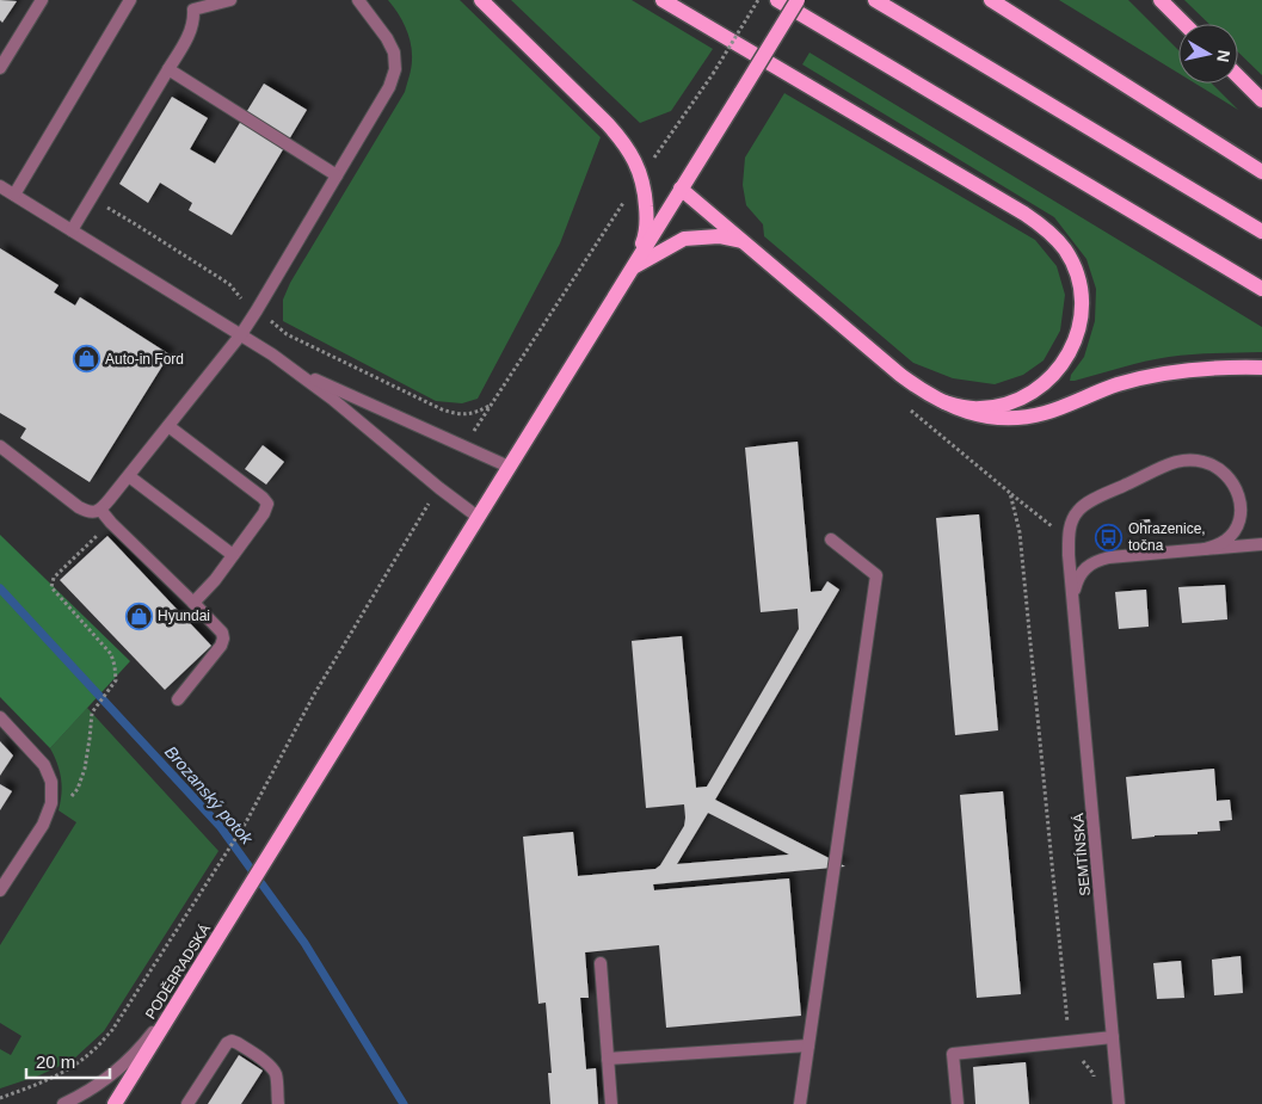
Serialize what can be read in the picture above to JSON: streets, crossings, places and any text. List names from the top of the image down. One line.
{"streets":{"main road":["PODĚBRADSKÁ"],"street":["SEMTÍNSKÁ"]},"water":["Brozanský potok"],"places":{"shop":["Auto-in Ford","Hyundai"],"bus stop":["Ohrazenice, točna"]},"scale_bar":"20 m","north":"right"}
